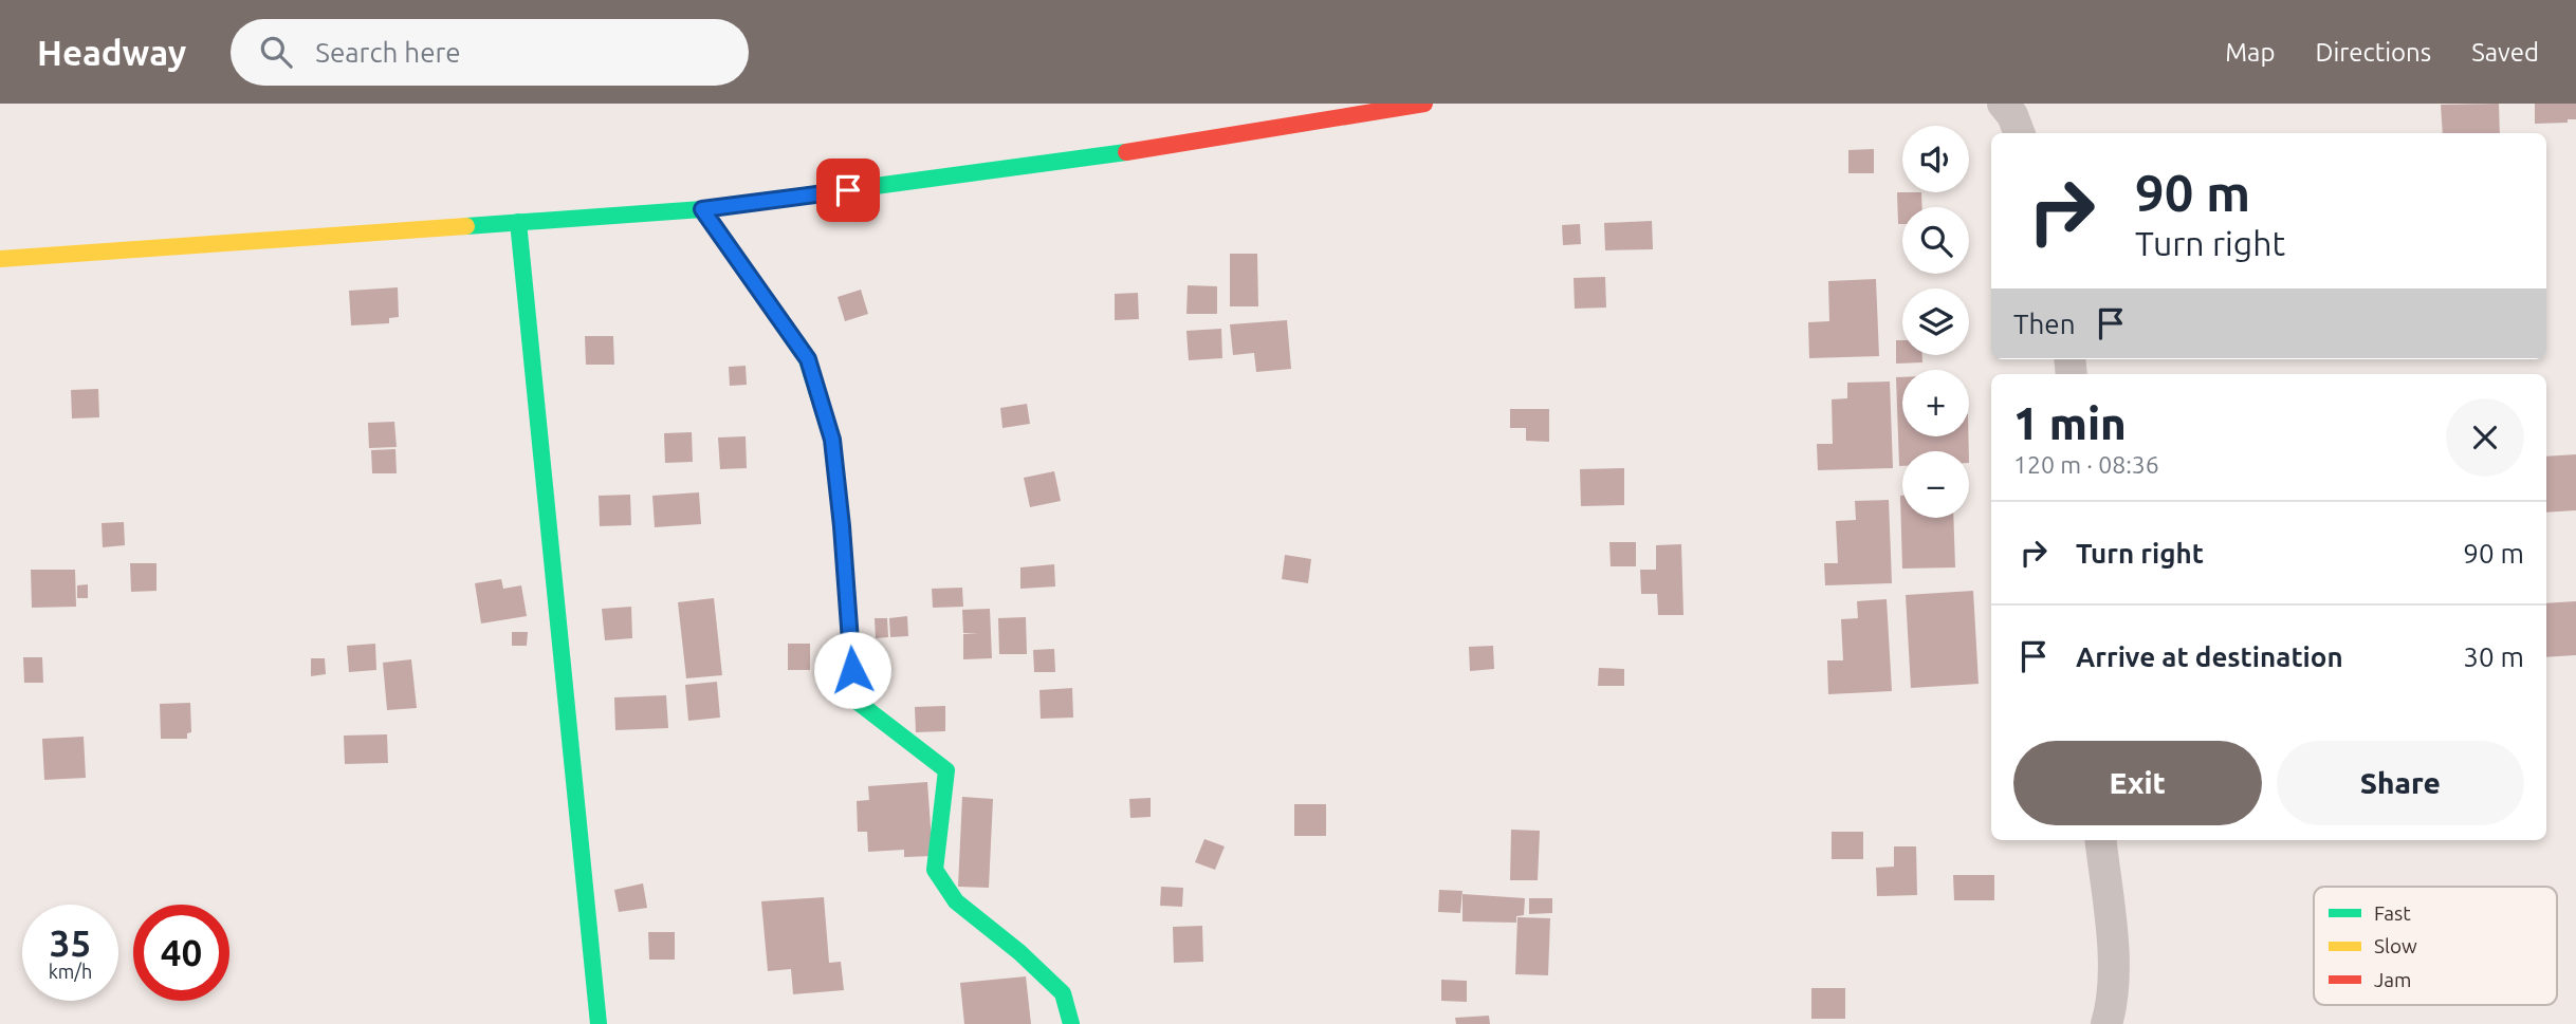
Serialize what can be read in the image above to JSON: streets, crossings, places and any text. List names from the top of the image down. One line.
{"legend":["Fast","Slow","Jam"],"page":{"header":"Headway","search":"Search here","nav":["Map","Directions","Saved"],"map_buttons":["+","−"],"turn":["90 m","Turn right"],"then":"Then","heading":["1 min","120 m · 08:36"],"list":[{"name":"Turn right","value":"90 m"},{"name":"Arrive at destination","value":"30 m"}],"buttons":["Exit","Share"],"speed":"35 km/h","limit":"40"}}
